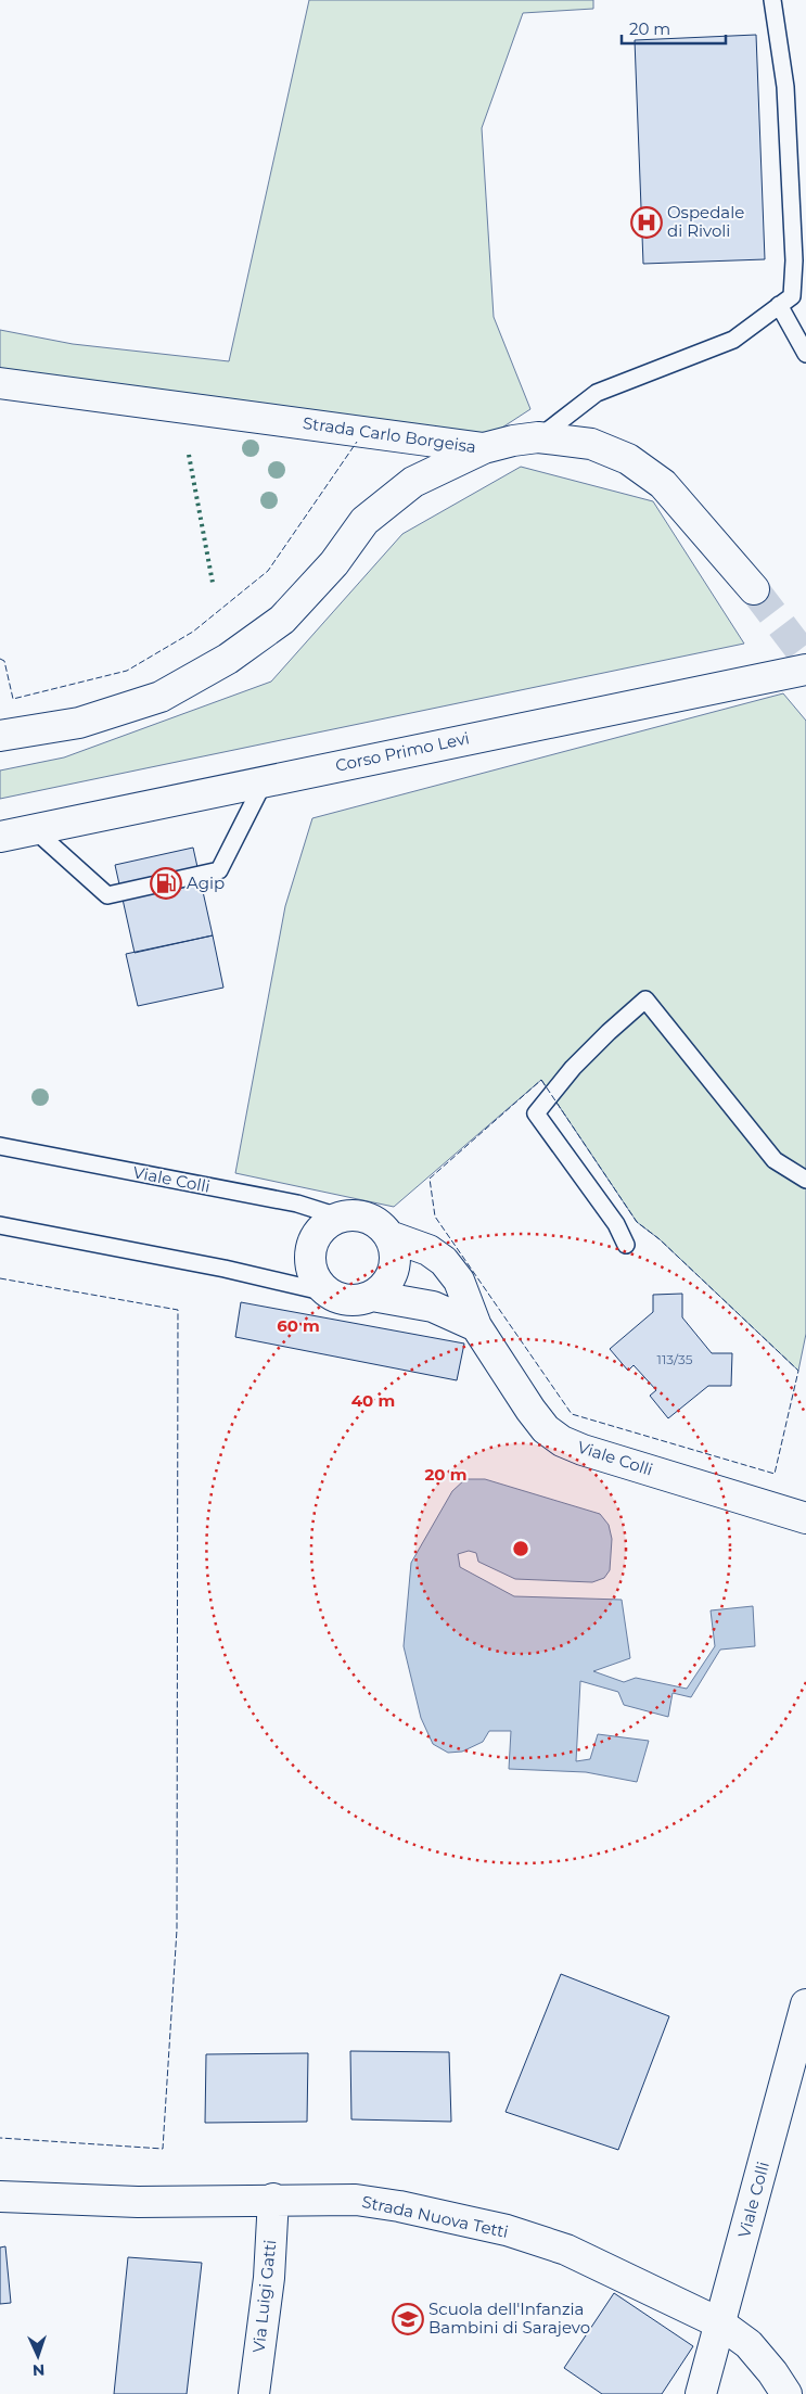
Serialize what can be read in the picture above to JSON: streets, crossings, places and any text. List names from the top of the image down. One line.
{"streets":{"street":["Strada Carlo Borgeisa","Corso Primo Levi","Viale Colli","Strada Nuova Tetti","Via Luigi Gatti"]},"crossings":[["Viale Colli","Strada Nuova Tetti"],["Strada Nuova Tetti","Via Luigi Gatti"]],"places":{"hospital":["Ospedale di Rivoli"],"fuel station":["Agip"],"school or university":["Scuola dell'Infanzia Bambini di Sarajevo"]},"house_numbers":["113/35"],"scale_bar":"20 m","north":"bottom","rings":["60 m","40 m","20 m"]}
